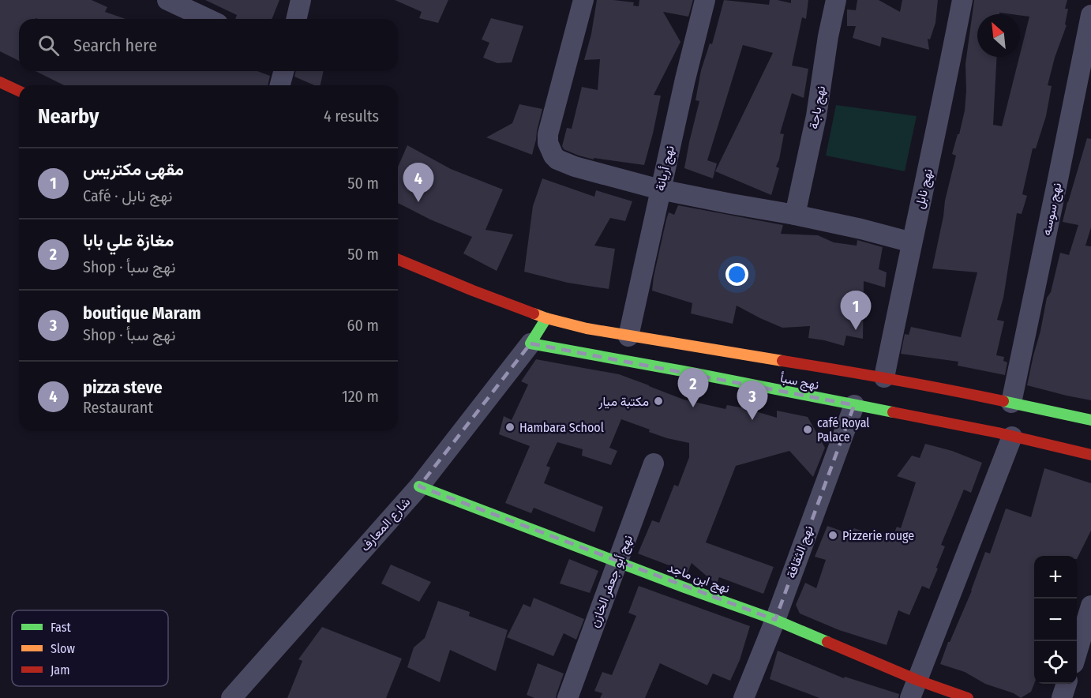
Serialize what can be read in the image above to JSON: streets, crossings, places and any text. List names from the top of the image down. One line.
{"streets":{"street":["نهج باجة","نهج أريانة","نهج نابل","نهج سوسه","نهج سبأ","شارع المعارف","نهج الثقافة","نهج ابن ماجد","نهج أبو جعفر الخازن"]},"crossings":[["نهج سبأ","شارع المعارف"],["نهج سبأ","نهج الثقافة"],["شارع المعارف","نهج ابن ماجد"],["نهج الثقافة","نهج ابن ماجد"],["نهج ابن ماجد","نهج أبو جعفر الخازن"]],"places":["مكتبة ميار","Hambara School","café Royal Palace","Pizzerie rouge"],"legend":["Fast","Slow","Jam"],"north":"top left","page":{"search":"Search here","heading":["Nearby","4 results"],"list":[{"mark":"1","name":"مقهى مكتريس","note":"Café · نهج نابل","value":"50 m"},{"mark":"2","name":"مغازة علي بابا","note":"Shop · نهج سبأ","value":"50 m"},{"mark":"3","name":"boutique Maram","note":"Shop · نهج سبأ","value":"60 m"},{"mark":"4","name":"pizza steve","note":"Restaurant","value":"120 m"}],"pins":["4","1","2","3"],"map_buttons":["+","−"]}}
